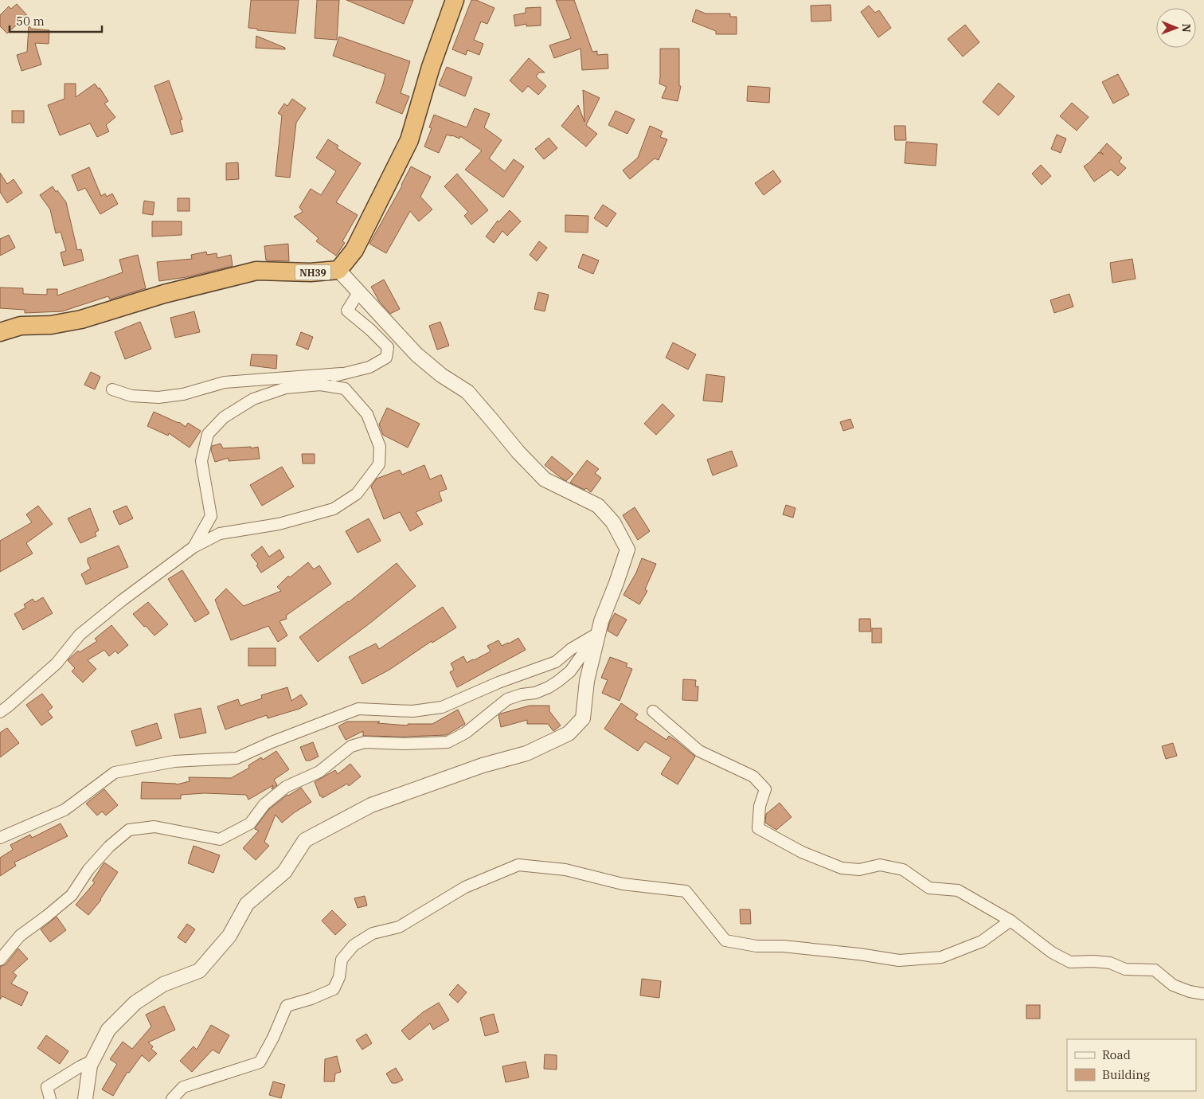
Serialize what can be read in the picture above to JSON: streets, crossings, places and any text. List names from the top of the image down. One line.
{"streets":{"highway":["NH39"]},"legend":["Road","Building"],"scale_bar":"50 m","north":"right"}
